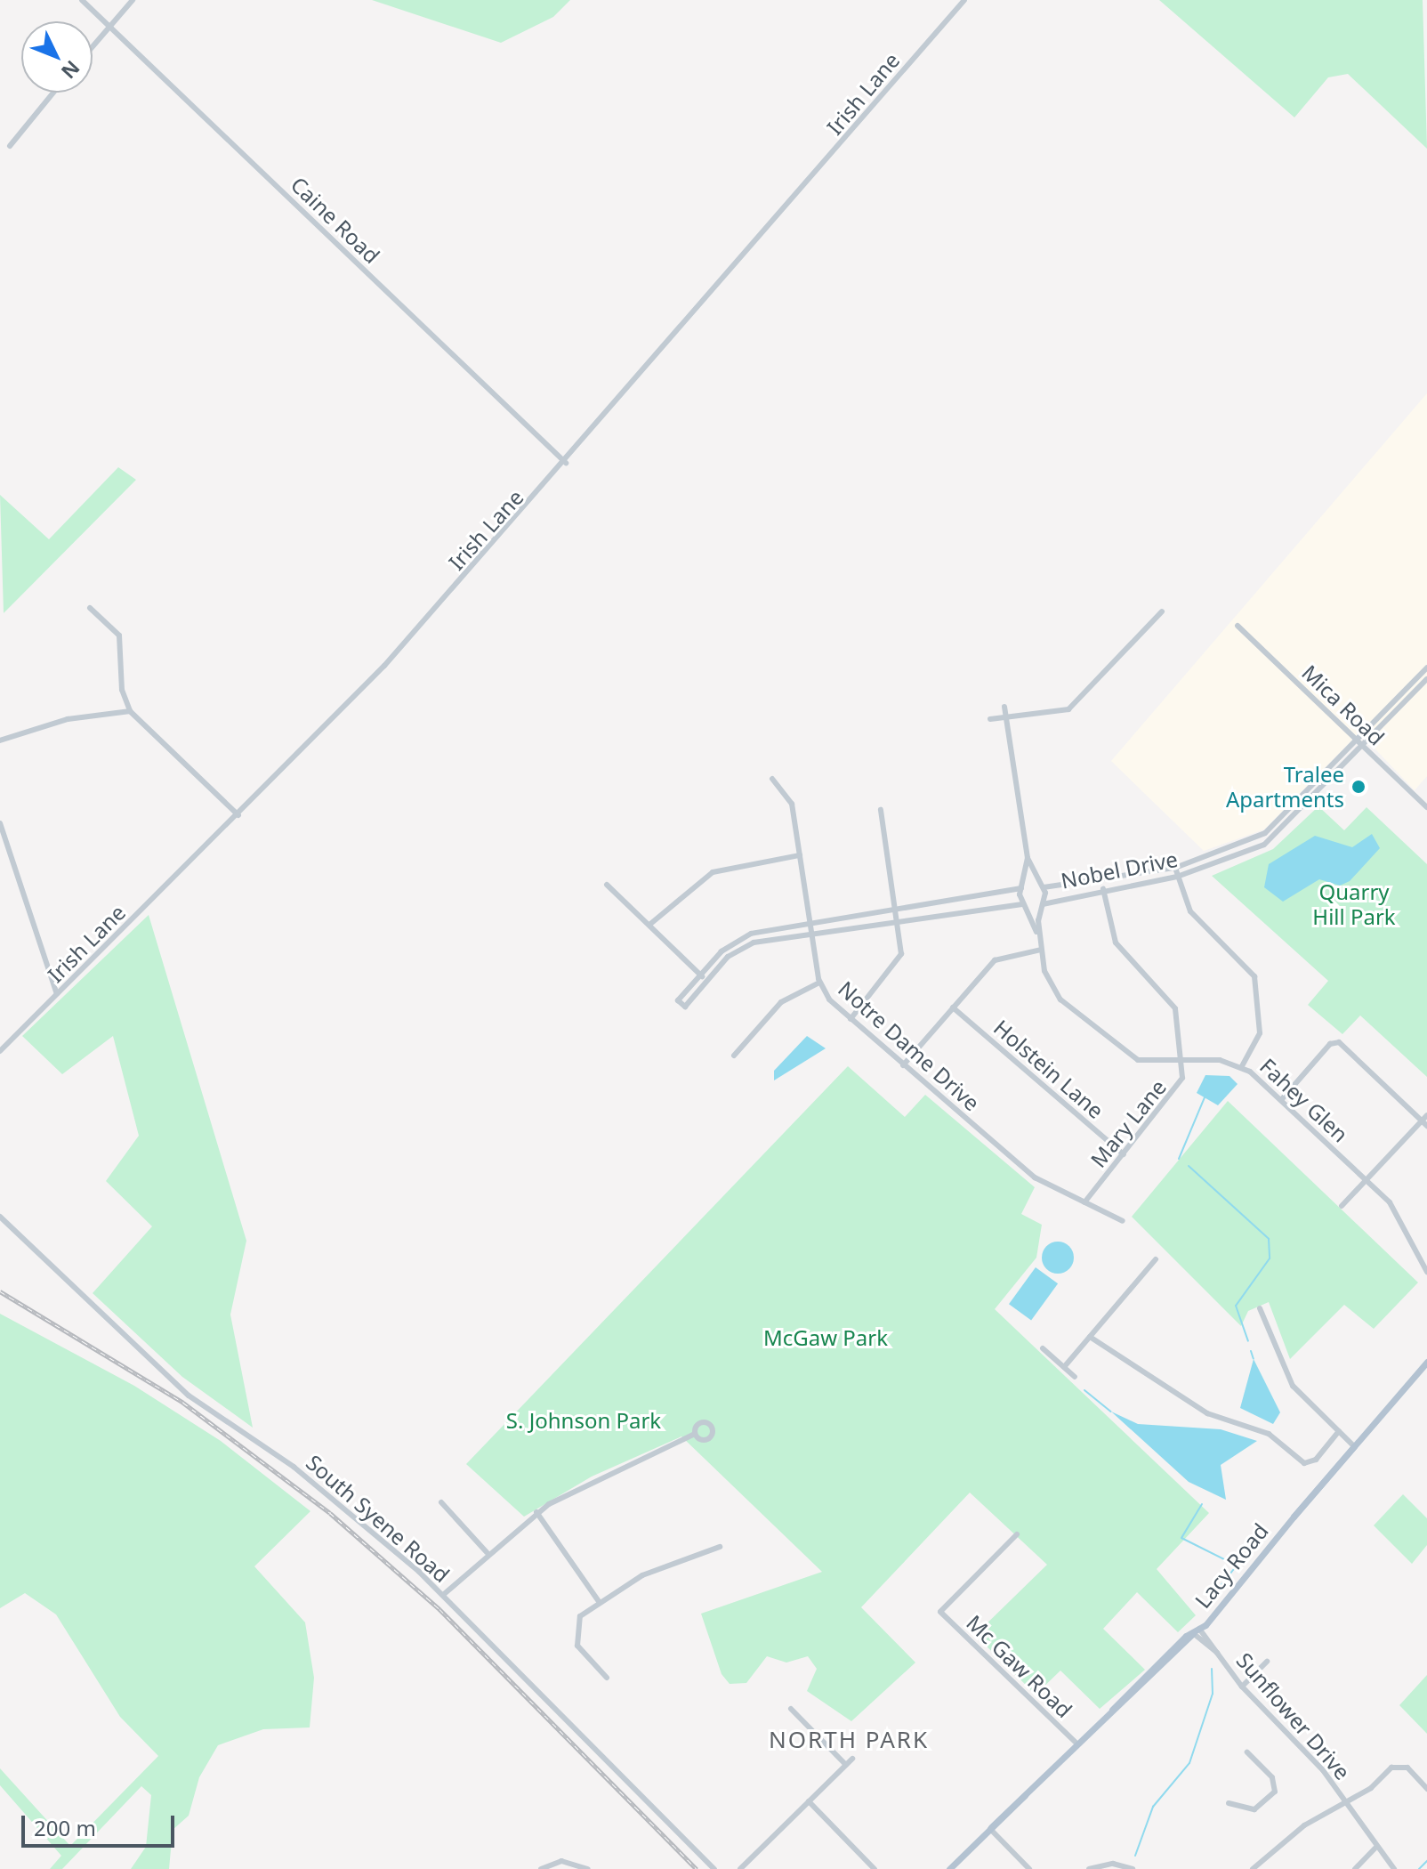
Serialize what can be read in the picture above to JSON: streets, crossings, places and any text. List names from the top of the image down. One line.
{"streets":{"main road":["Lacy Road"],"street":["Irish Lane","Caine Road","Mica Road","Nobel Drive","Notre Dame Drive","Holstein Lane","Fahey Glen","Mary Lane","South Syene Road","Mc Gaw Road","Sunflower Drive"]},"crossings":[["Irish Lane","Caine Road"],["Mica Road","Nobel Drive"],["Nobel Drive","Notre Dame Drive"],["Nobel Drive","Fahey Glen"],["Notre Dame Drive","Mary Lane"],["Holstein Lane","Mary Lane"],["Fahey Glen","Mary Lane"],["Lacy Road","Mc Gaw Road"],["Lacy Road","Sunflower Drive"]],"districts":["NORTH PARK"],"parks":["Quarry Hill Park","McGaw Park","S. Johnson Park"],"places":["Tralee Apartments"],"scale_bar":"200 m","north":"bottom right"}
